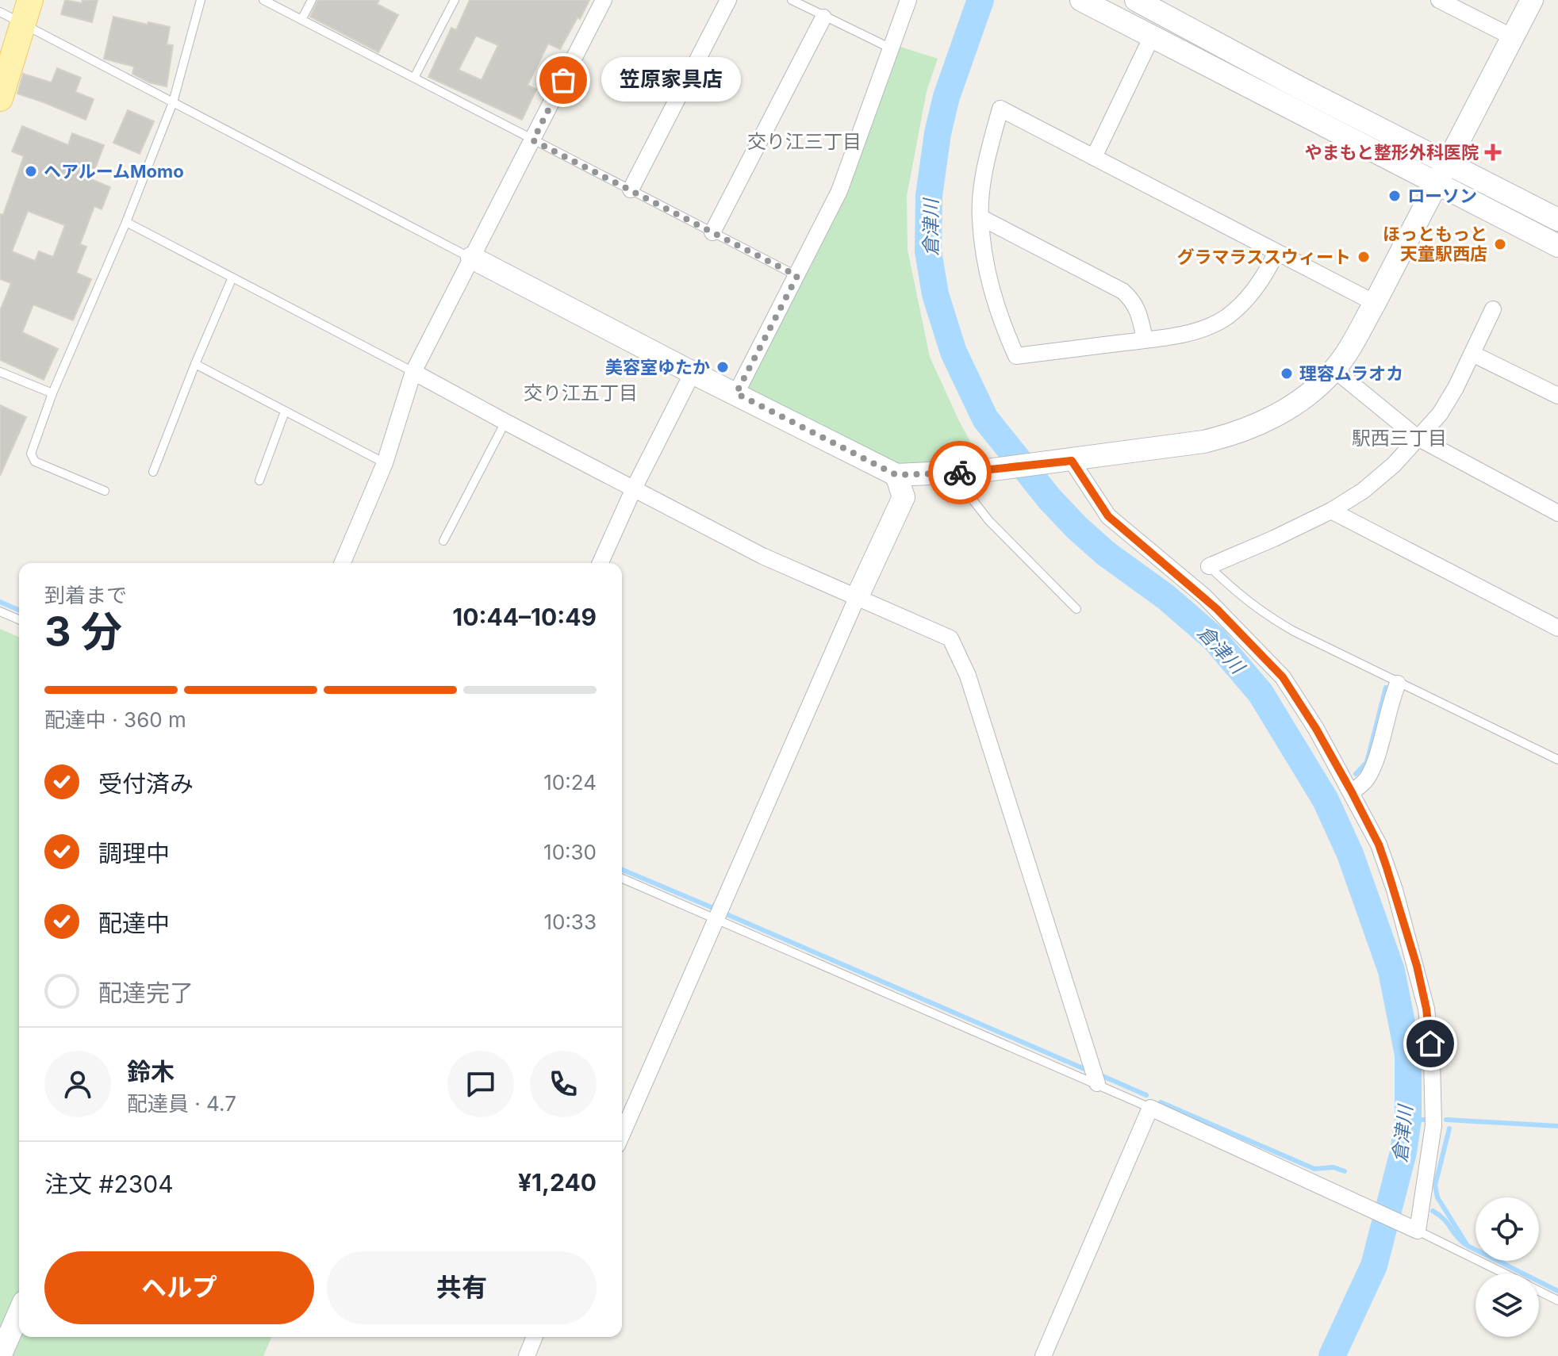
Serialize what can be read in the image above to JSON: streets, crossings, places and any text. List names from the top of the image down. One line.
{"districts":["交り江三丁目","交り江五丁目","駅西三丁目"],"water":["倉津川"],"places":{"other":["笠原家具店","ヘアルームMomo","ローソン","ほっともっと 天童駅西店","グラマラススウィート","美容室ゆたか","理容ムラオカ"],"health":["やまもと整形外科医院"]},"page":{"bubble":"笠原家具店","heading":["3 分","到着まで","10:44–10:49"],"panel":["鈴木","配達員 · 4.7","注文 #2304","¥1,240"],"bar":"配達中 · 360 m","list":[["受付済み","10:24"],["調理中","10:30"],["配達中","10:33"],"配達完了"],"buttons":["ヘルプ","共有"]}}
